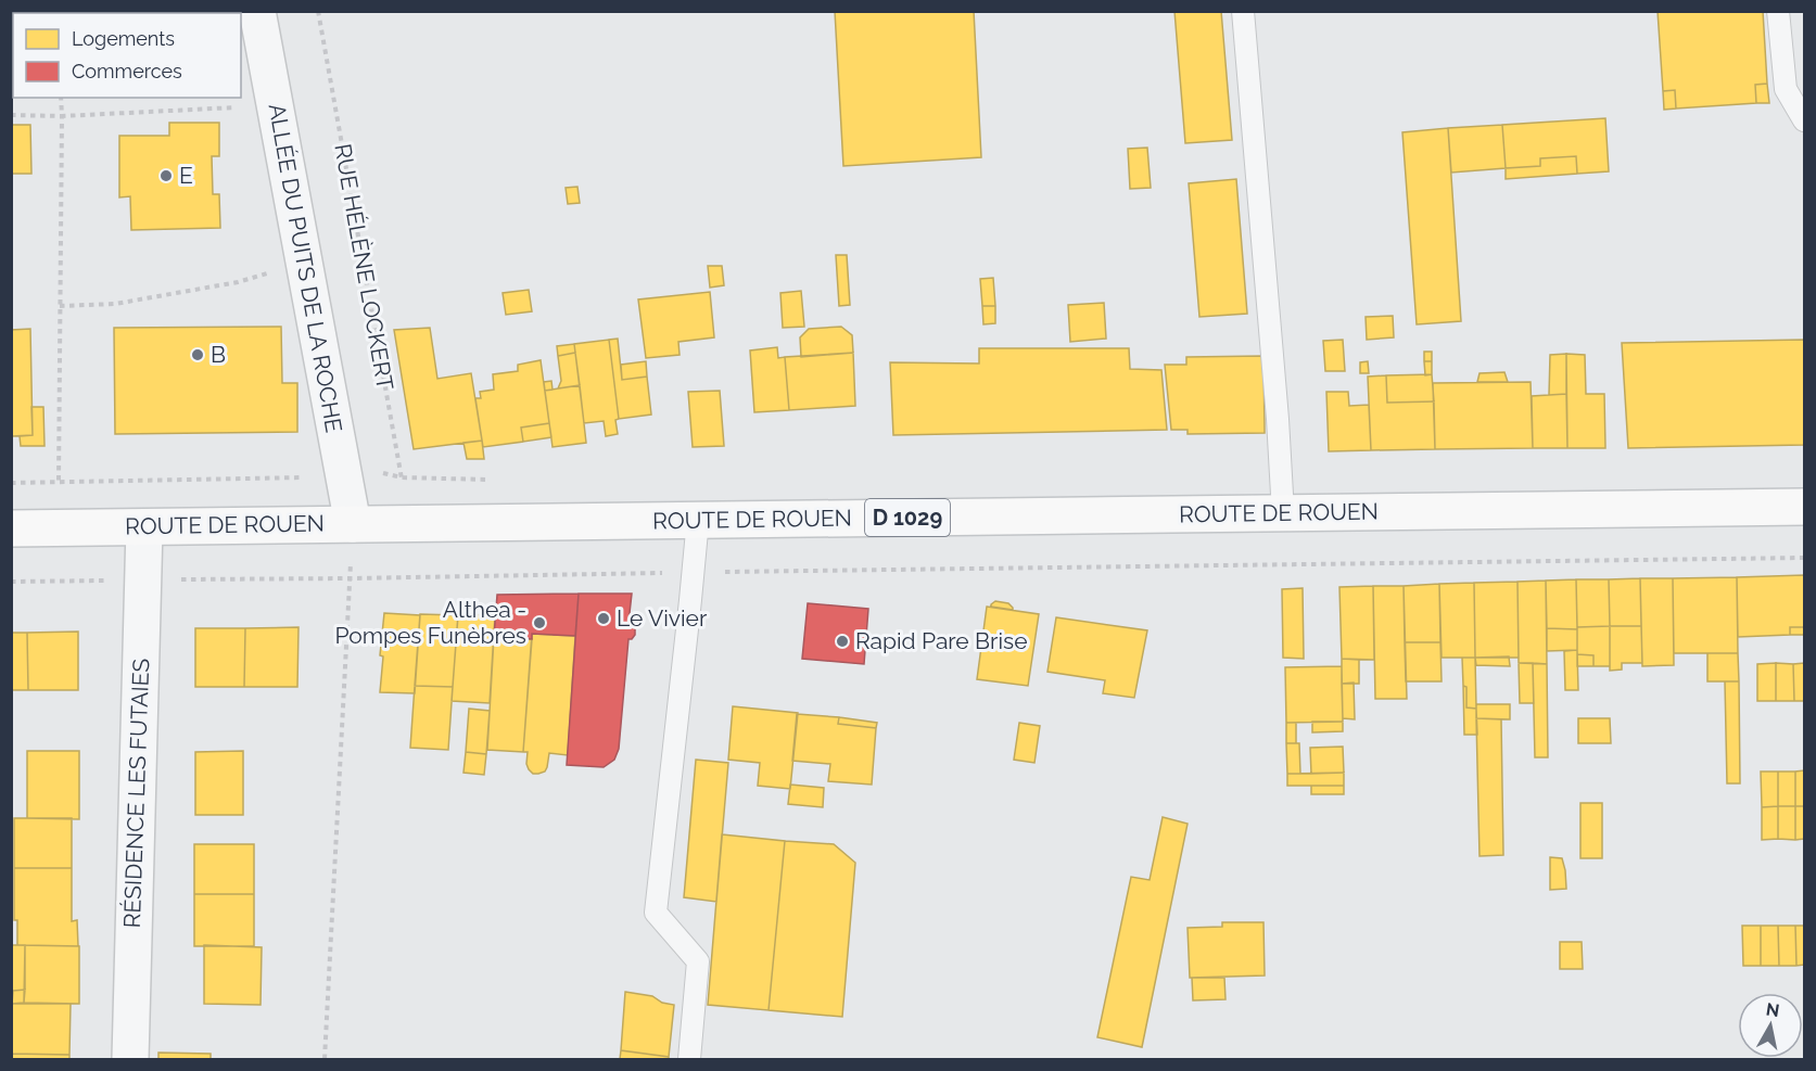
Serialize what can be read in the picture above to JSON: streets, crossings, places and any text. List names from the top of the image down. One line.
{"streets":{"main road":["ROUTE DE ROUEN","D 1029"],"street":["ALLÉE DU PUITS DE LA ROCHE","RÉSIDENCE LES FUTAIES"],"path":["RUE HÉLÈNE LOCKERT"]},"crossings":[["RUE HÉLÈNE LOCKERT","ROUTE DE ROUEN"],["ALLÉE DU PUITS DE LA ROCHE","ROUTE DE ROUEN"],["ROUTE DE ROUEN","RÉSIDENCE LES FUTAIES"]],"places":["E","B","Le Vivier","Althea - Pompes Funèbres","Rapid Pare Brise"],"legend":["Logements","Commerces"],"north":"top"}
